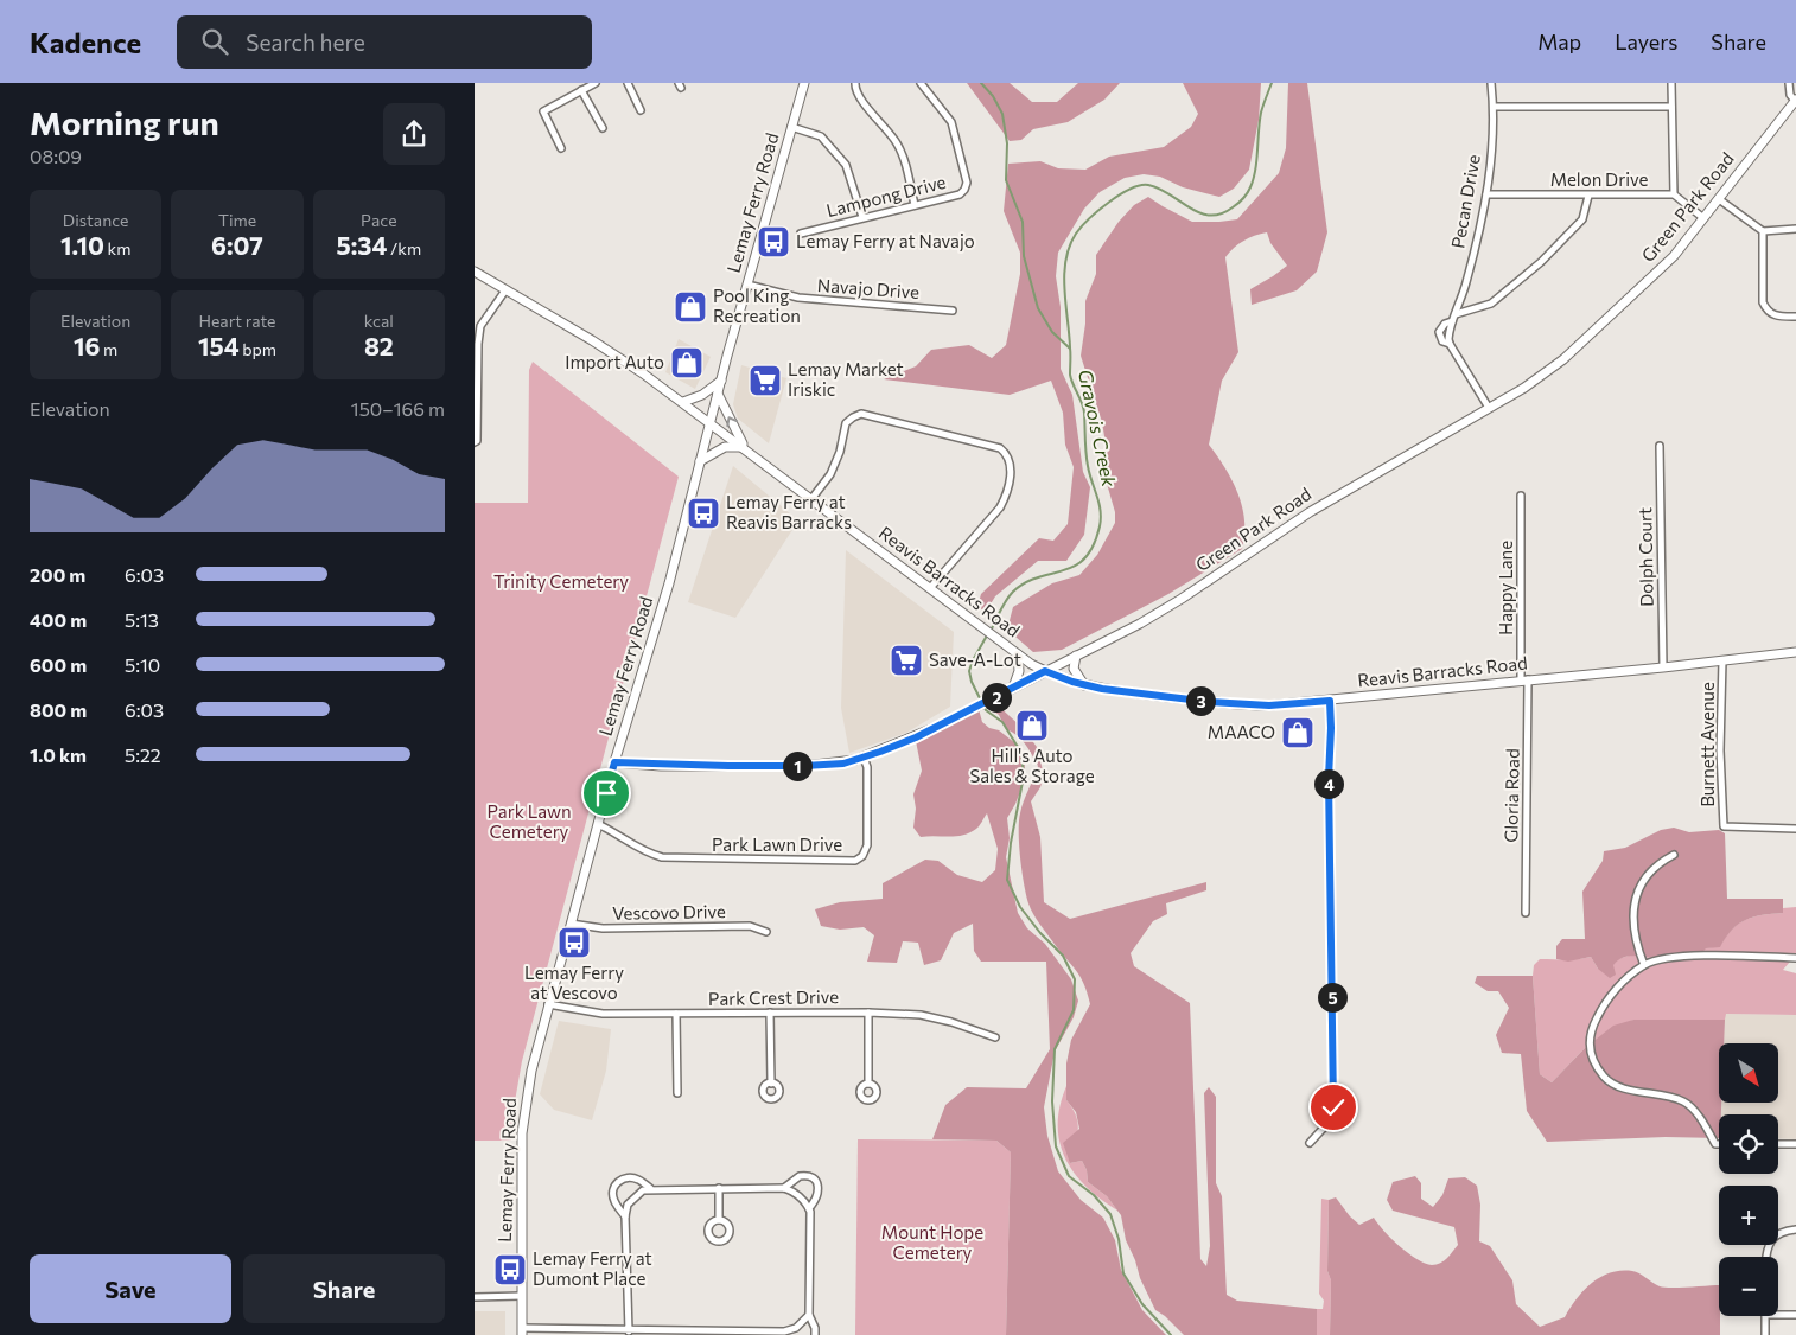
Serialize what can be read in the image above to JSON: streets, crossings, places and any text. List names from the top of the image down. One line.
{"streets":{"main road":["Lemay Ferry Road","Green Park Road","Reavis Barracks Road"],"street":["Melon Drive","Lampong Drive","Pecan Drive","Navajo Drive","Dolph Court","Happy Lane","Burnett Avenue","Gloria Road","Park Lawn Drive","Vescovo Drive","Park Crest Drive"]},"crossings":[["Melon Drive","Pecan Drive"],["Melon Drive","Green Park Road"],["Pecan Drive","Green Park Road"],["Lemay Ferry Road","Green Park Road"],["Lemay Ferry Road","Navajo Drive"],["Lemay Ferry Road","Reavis Barracks Road"],["Lemay Ferry Road","Park Lawn Drive"],["Lemay Ferry Road","Vescovo Drive"],["Lemay Ferry Road","Park Crest Drive"],["Green Park Road","Reavis Barracks Road"],["Green Park Road","Park Lawn Drive"],["Dolph Court","Reavis Barracks Road"],["Reavis Barracks Road","Happy Lane"],["Reavis Barracks Road","Burnett Avenue"],["Reavis Barracks Road","Gloria Road"],["Happy Lane","Gloria Road"]],"water":["Gravois Creek"],"parks":["Trinity Cemetery","Park Lawn Cemetery","Mount Hope Cemetery"],"places":{"bus stop":["Lemay Ferry at Navajo","Lemay Ferry at Reavis Barracks","Lemay Ferry at Vescovo","Lemay Ferry at Dumont Place"],"shop":["Pool King Recreation","Import Auto","Hill's Auto Sales & Storage","MAACO"],"supermarket":["Lemay Market Iriskic","Save-A-Lot"]},"north":"bottom right","page":{"header":"Kadence","search":"Search here","nav":["Map","Layers","Share"],"heading":["Morning run","08:09"],"stats":[["Distance","1.10 km"],["Time","6:07"],["Pace","5:34 /km"],["Elevation","16 m"],["Heart rate","154 bpm"],["kcal","82"]],"chart":["Elevation","150–166 m"],"list":[{"name":"200 m","note":"6:03"},{"name":"400 m","note":"5:13"},{"name":"600 m","note":"5:10"},{"name":"800 m","note":"6:03"},{"name":"1.0 km","note":"5:22"}],"pins":["2","3","1","4","5"],"map_buttons":["+","−"],"buttons":["Save","Share"]}}
